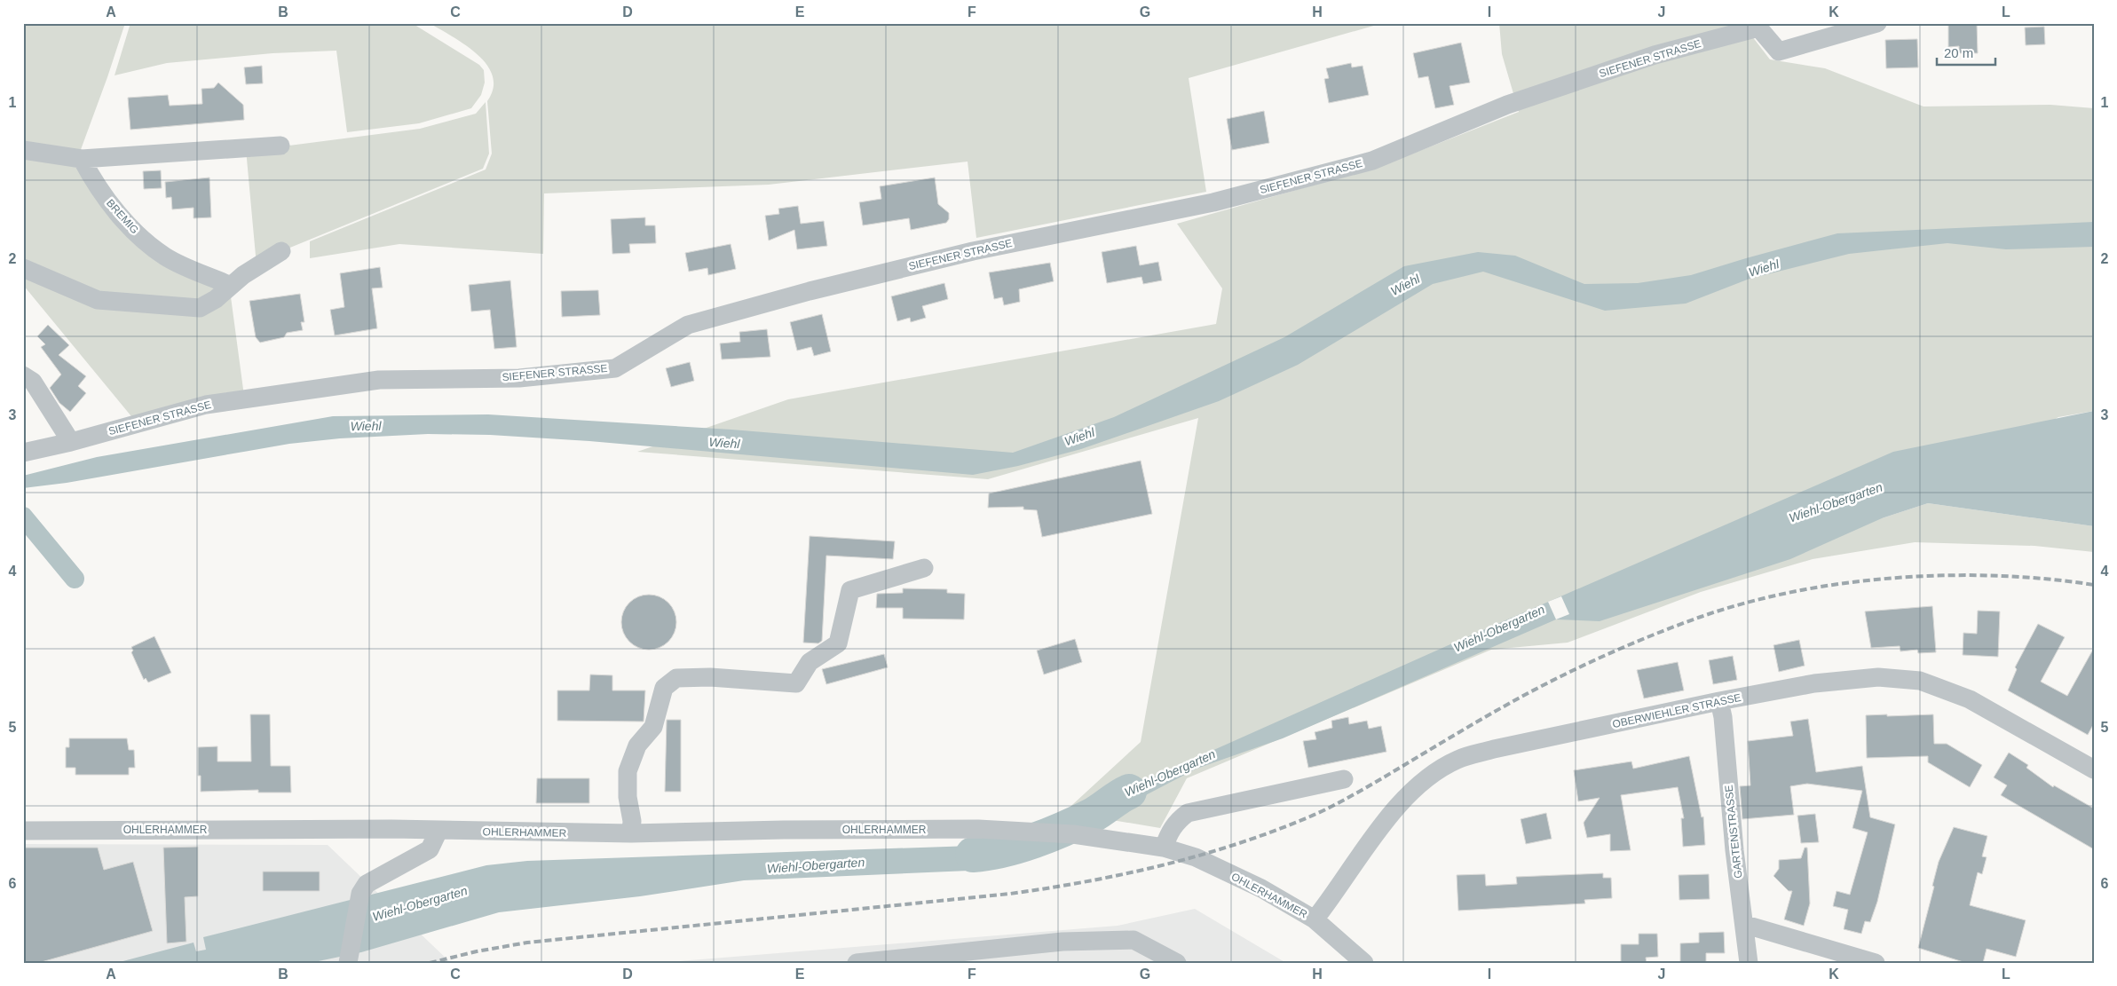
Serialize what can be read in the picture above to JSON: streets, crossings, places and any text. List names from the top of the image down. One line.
{"streets":{"street":["SIEFENER STRASSE","BREMIG","OBERWIEHLER STRASSE","OHLERHAMMER","GARTENSTRASSE"]},"crossings":[["OBERWIEHLER STRASSE","OHLERHAMMER"],["OBERWIEHLER STRASSE","GARTENSTRASSE"]],"water":["Wiehl","Wiehl-Obergarten"],"scale_bar":"20 m","grid":{"columns":["A","B","C","D","E","F","G","H","I","J","K","L"],"rows":["1","2","3","4","5","6"]}}
